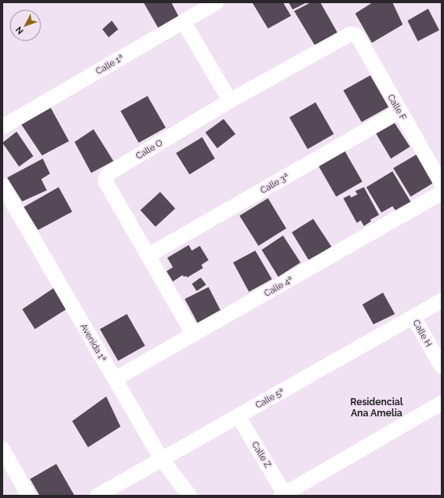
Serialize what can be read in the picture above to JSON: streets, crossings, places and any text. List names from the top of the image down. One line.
{"streets":{"street":["Calle 1ª","Calle F","Calle O","Calle 3ª","Calle 4ª","Calle H","Avenida 1ª","Calle 5ª","Calle Z"]},"crossings":[["Calle F","Calle O"],["Calle F","Calle 3ª"],["Calle O","Calle 3ª"],["Calle O","Calle 4ª"],["Calle 4ª","Avenida 1ª"],["Calle H","Calle 5ª"],["Avenida 1ª","Calle 5ª"],["Calle 5ª","Calle Z"]],"districts":["Residencial Ana Amelia"],"north":"bottom left"}
